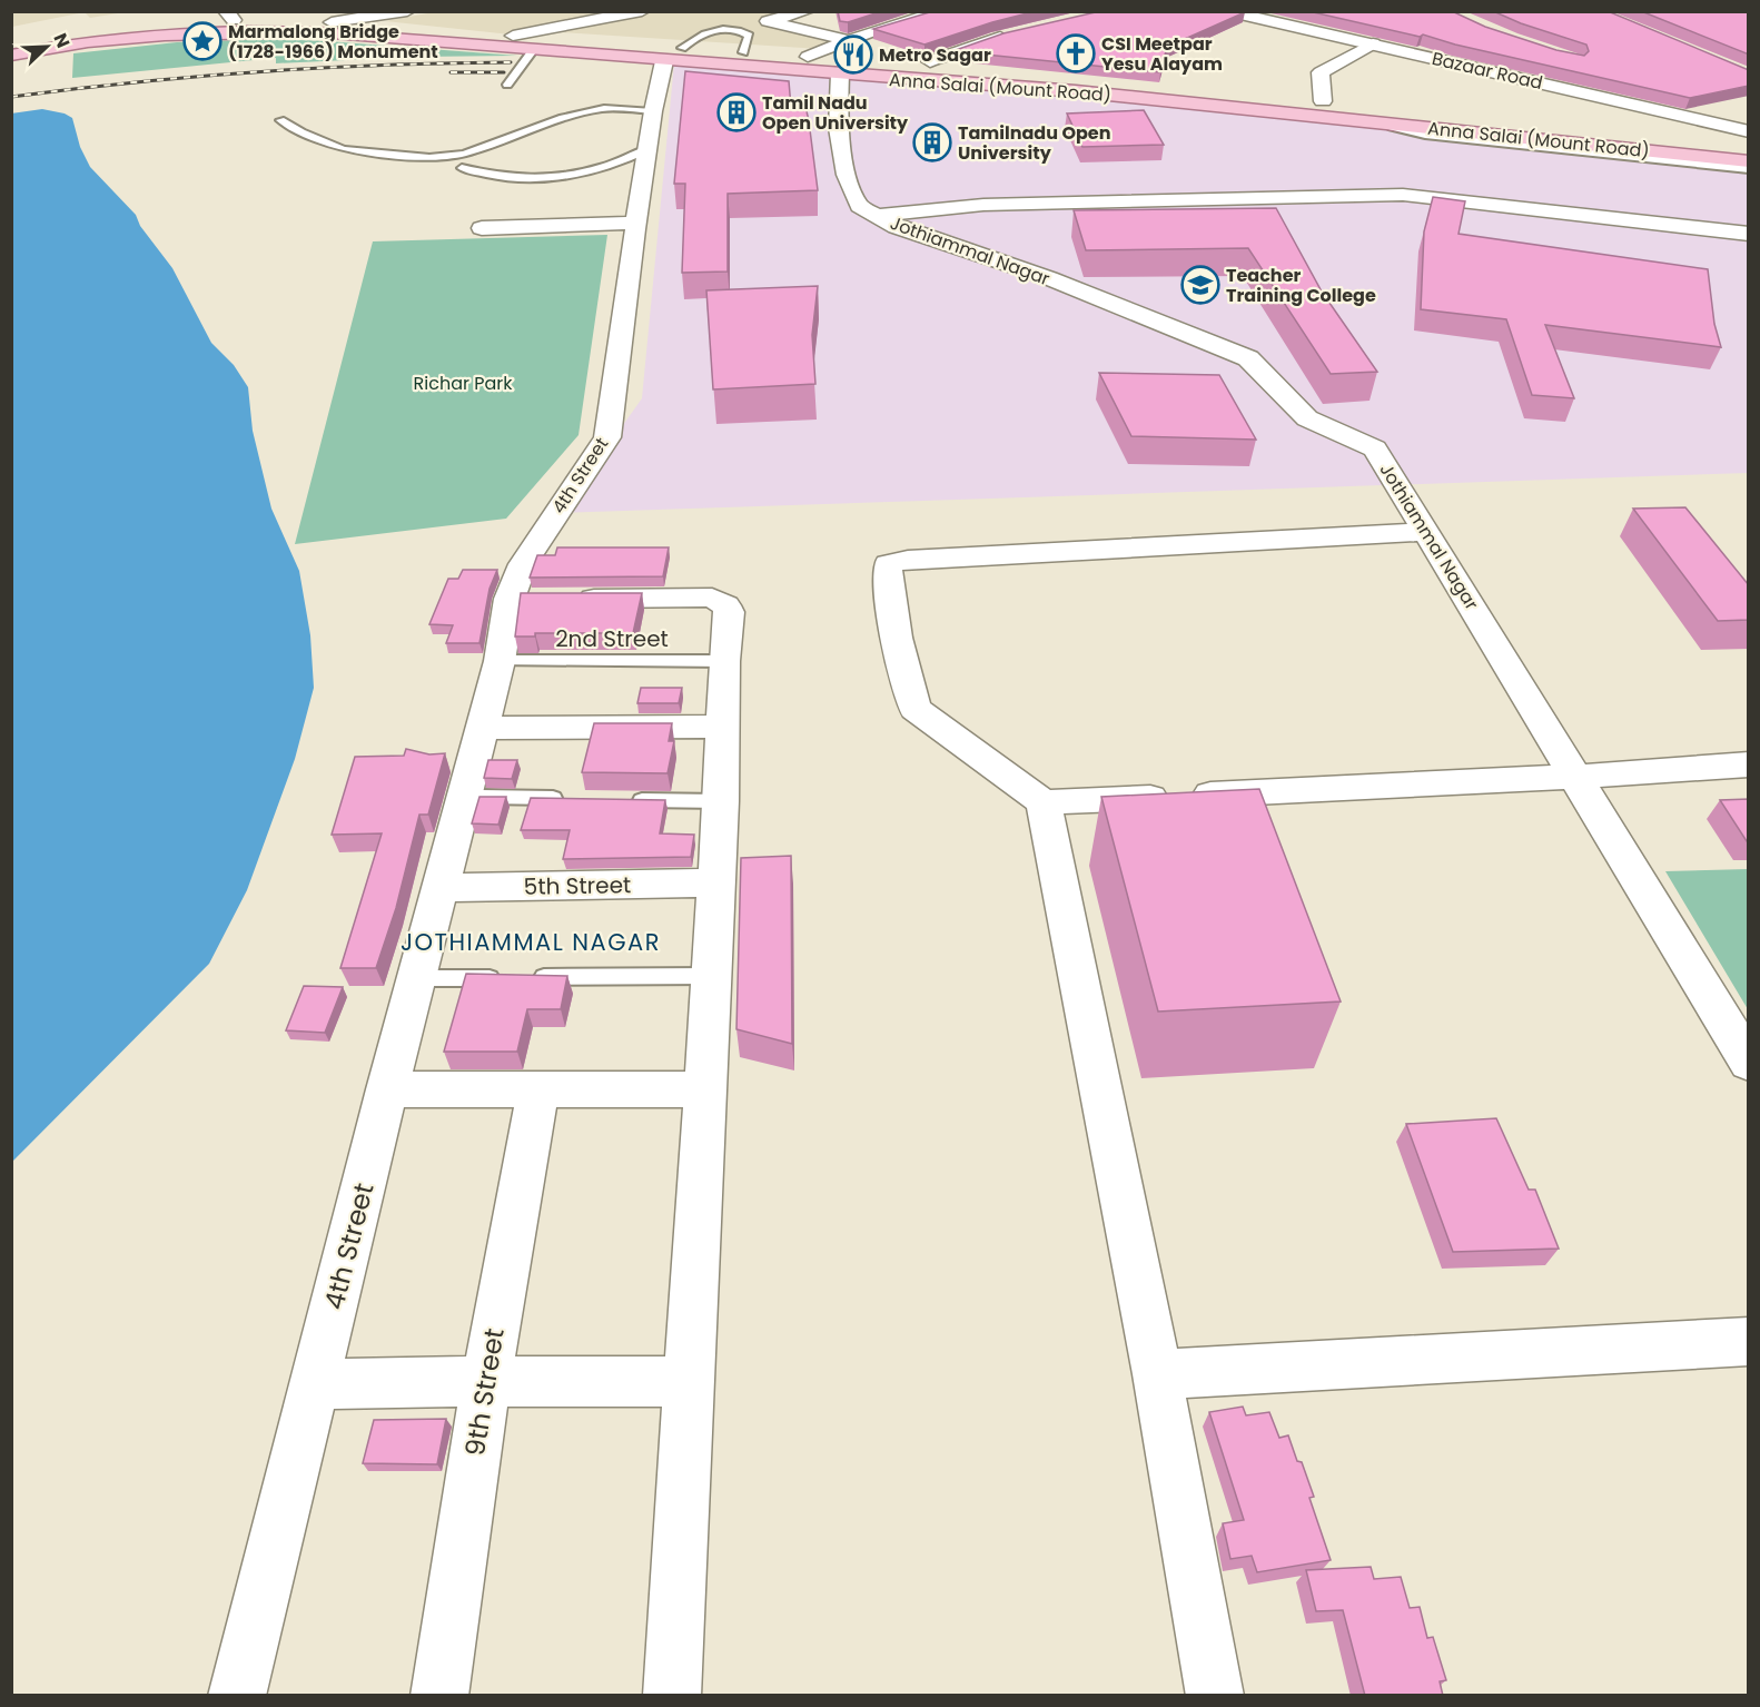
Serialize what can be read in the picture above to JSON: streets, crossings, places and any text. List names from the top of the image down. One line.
{"streets":{"main road":["Anna Salai (Mount Road)"],"street":["Bazaar Road","Jothiammal Nagar","4th Street","5th Street","9th Street"],"lane":["2nd Street"]},"crossings":[["Anna Salai (Mount Road)","Jothiammal Nagar"],["Anna Salai (Mount Road)","4th Street"],["4th Street","2nd Street"],["4th Street","5th Street"]],"districts":["JOTHIAMMAL NAGAR"],"parks":["Richar Park"],"places":{"place":["Marmalong Bridge (1728-1966) Monument"],"church":["CSI Meetpar Yesu Alayam"],"restaurant":["Metro Sagar"],"building":["Tamil Nadu Open University","Tamilnadu Open University"],"school or university":["Teacher Training College"]},"north":"top right"}
